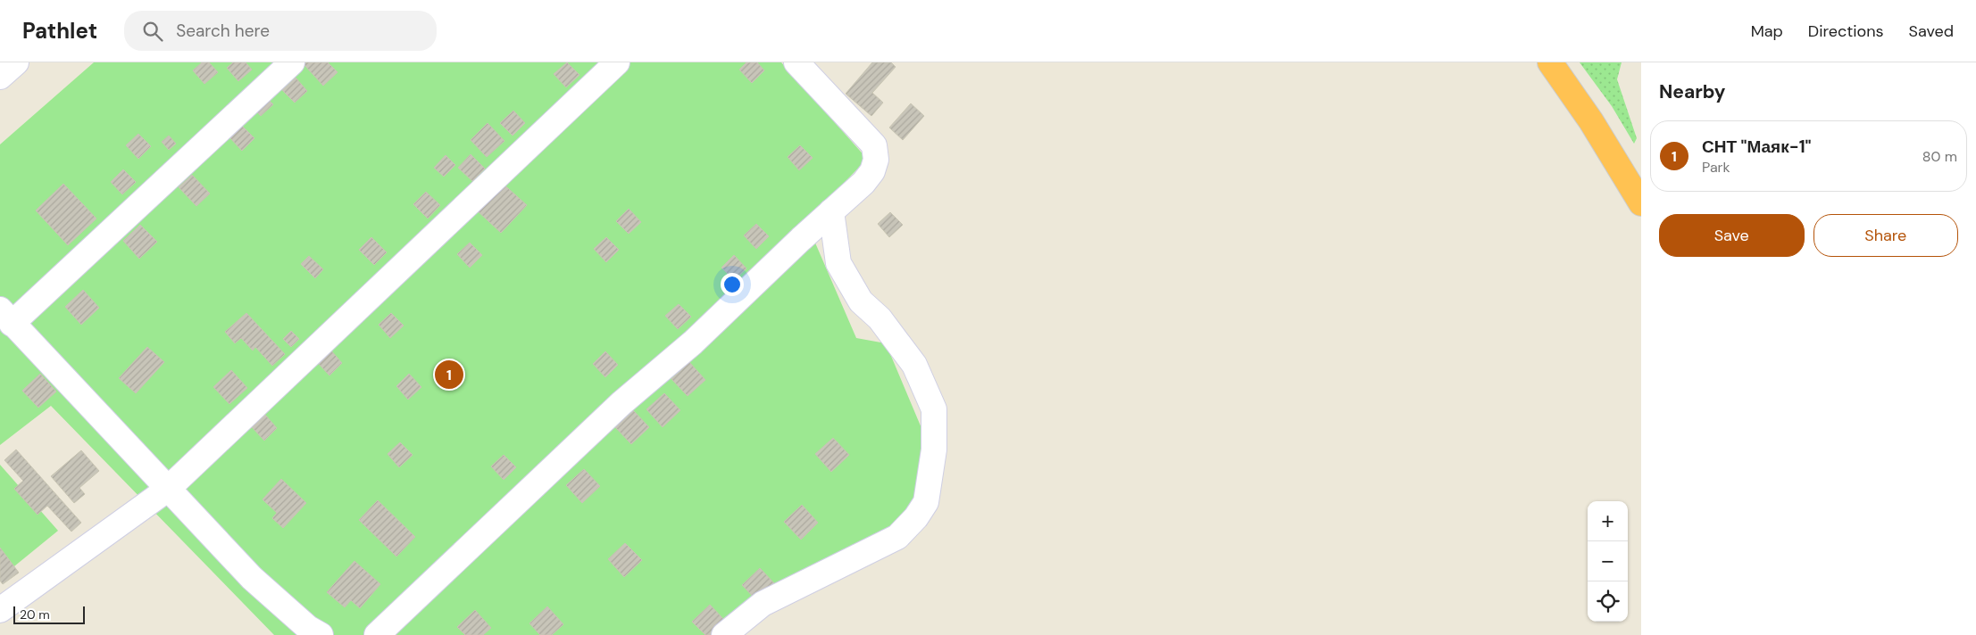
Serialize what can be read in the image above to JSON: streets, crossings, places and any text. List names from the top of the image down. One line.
{"scale_bar":"20 m","page":{"header":"Pathlet","search":"Search here","nav":["Map","Directions","Saved"],"heading":"Nearby","list":[{"mark":"1","name":"СНТ \"Маяк-1\"","note":"Park","value":"80 m"}],"buttons":["Save","Share"],"pins":"1","map_buttons":["+","−"],"scale":"20 m"}}
